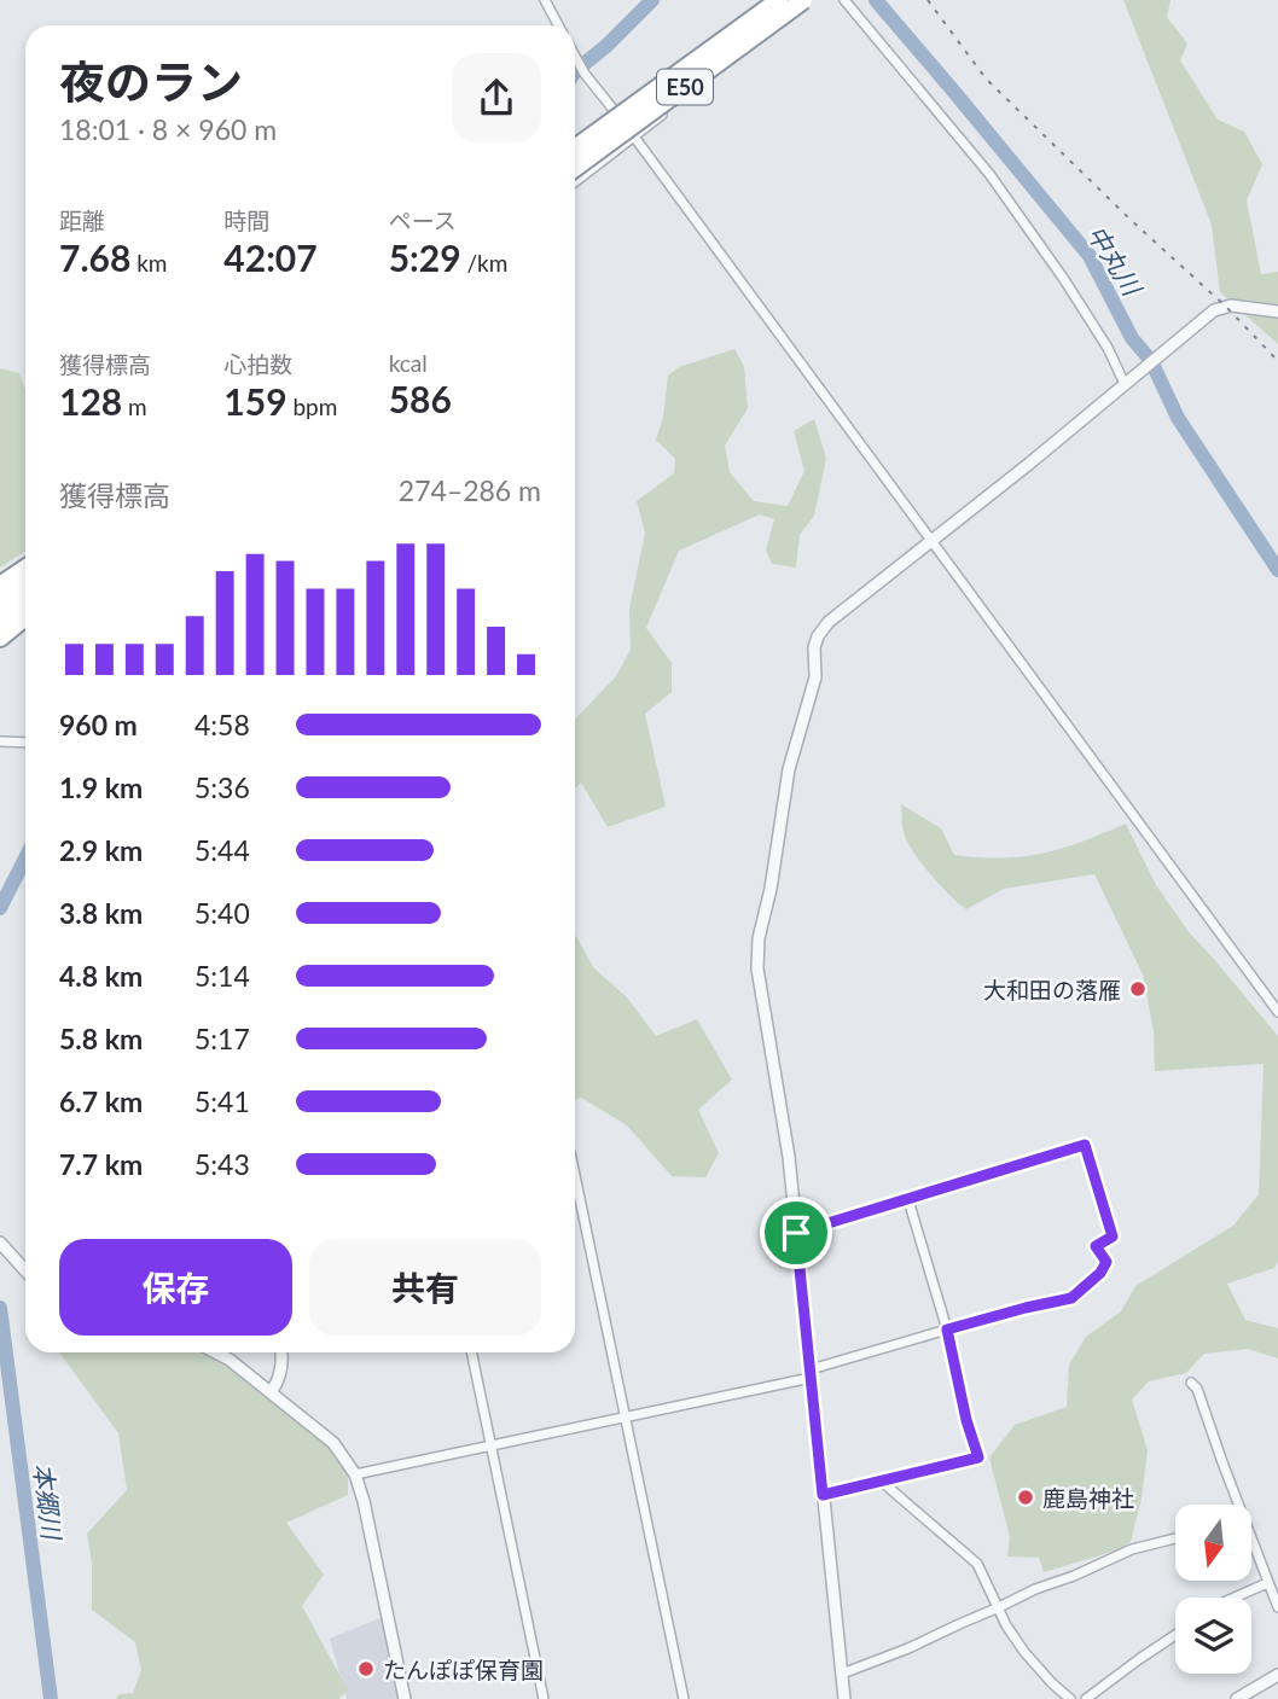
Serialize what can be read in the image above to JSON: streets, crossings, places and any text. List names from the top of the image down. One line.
{"streets":{"highway":["E50"]},"water":["中丸川","本郷川"],"places":["大和田の落雁","鹿島神社","たんぽぽ保育園"],"north":"bottom","page":{"heading":["夜のラン","18:01 · 8 × 960 m"],"stats":[["距離","7.68 km"],["時間","42:07"],["ペース","5:29 /km"],["獲得標高","128 m"],["心拍数","159 bpm"],["kcal","586"]],"chart":["獲得標高","274–286 m"],"list":[{"name":"960 m","note":"4:58"},{"name":"1.9 km","note":"5:36"},{"name":"2.9 km","note":"5:44"},{"name":"3.8 km","note":"5:40"},{"name":"4.8 km","note":"5:14"},{"name":"5.8 km","note":"5:17"},{"name":"6.7 km","note":"5:41"},{"name":"7.7 km","note":"5:43"}],"buttons":["保存","共有"]}}
